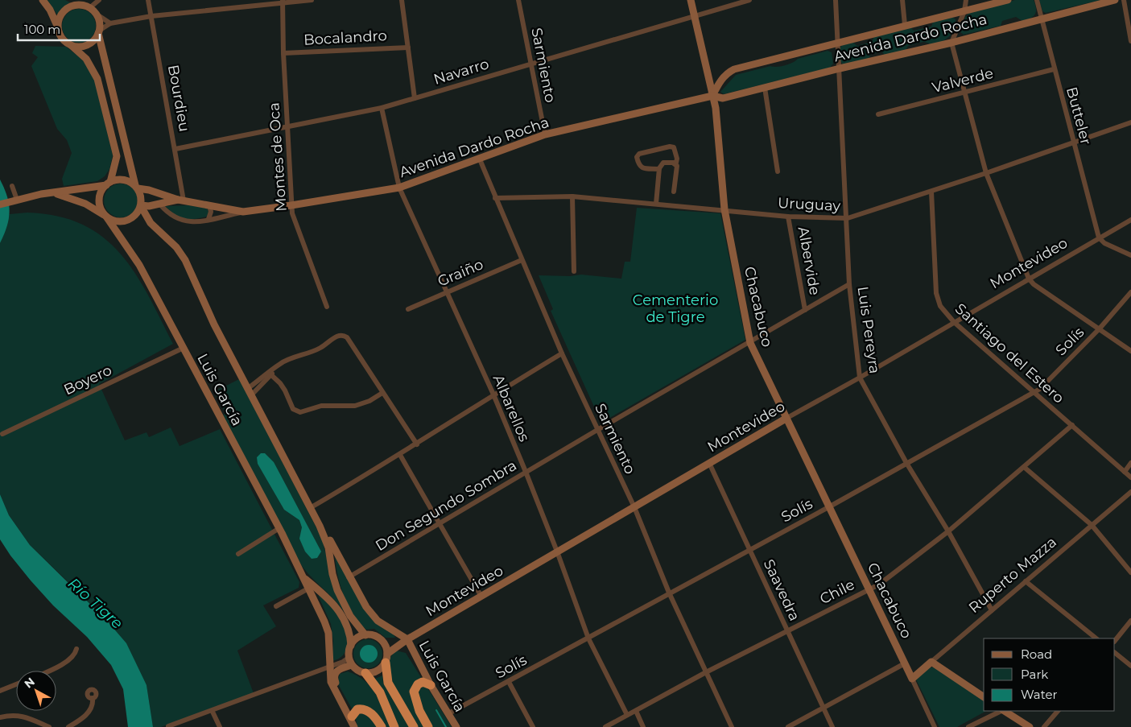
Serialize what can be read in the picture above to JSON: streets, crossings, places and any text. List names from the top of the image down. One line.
{"streets":{"main road":["Avenida Dardo Rocha","Montevideo","Chacabuco","Luis García","Ruperto Mazza"],"street":["Bocalandro","Sarmiento","Navarro","Valverde","Bourdieu","Butteler","Montes de Oca","Uruguay","Albervide","Graiño","Luis Pereyra","Solís","Santiago del Estero","Boyero","Albarellos","Don Segundo Sombra","Saavedra","Chile"]},"crossings":[["Bocalandro","Montes de Oca"],["Avenida Dardo Rocha","Sarmiento"],["Avenida Dardo Rocha","Bourdieu"],["Avenida Dardo Rocha","Butteler"],["Avenida Dardo Rocha","Montes de Oca"],["Avenida Dardo Rocha","Chacabuco"],["Avenida Dardo Rocha","Luis Pereyra"],["Avenida Dardo Rocha","Luis García"],["Avenida Dardo Rocha","Albarellos"],["Sarmiento","Navarro"],["Sarmiento","Uruguay"],["Sarmiento","Montevideo"],["Sarmiento","Graiño"],["Sarmiento","Solís"],["Sarmiento","Don Segundo Sombra"],["Sarmiento","Chile"],["Navarro","Bourdieu"],["Navarro","Montes de Oca"],["Navarro","Chacabuco"],["Navarro","Albarellos"],["Valverde","Butteler"],["Butteler","Uruguay"],["Butteler","Montevideo"],["Uruguay","Albervide"],["Uruguay","Chacabuco"],["Uruguay","Luis Pereyra"],["Uruguay","Santiago del Estero"],["Albervide","Don Segundo Sombra"],["Montevideo","Chacabuco"],["Montevideo","Luis Pereyra"],["Montevideo","Santiago del Estero"],["Montevideo","Luis García"],["Montevideo","Albarellos"],["Montevideo","Saavedra"],["Graiño","Albarellos"],["Chacabuco","Solís"],["Chacabuco","Don Segundo Sombra"],["Chacabuco","Ruperto Mazza"],["Chacabuco","Chile"],["Luis Pereyra","Solís"],["Luis Pereyra","Don Segundo Sombra"],["Luis Pereyra","Ruperto Mazza"],["Luis Pereyra","Chile"],["Solís","Santiago del Estero"],["Solís","Luis García"],["Solís","Albarellos"],["Solís","Saavedra"],["Santiago del Estero","Chile"],["Boyero","Luis García"],["Luis García","Don Segundo Sombra"],["Albarellos","Don Segundo Sombra"],["Albarellos","Chile"],["Saavedra","Chile"]],"water":["Río Tigre"],"parks":["Cementerio de Tigre"],"legend":["Road","Park","Water"],"scale_bar":"100 m","north":"top left"}
